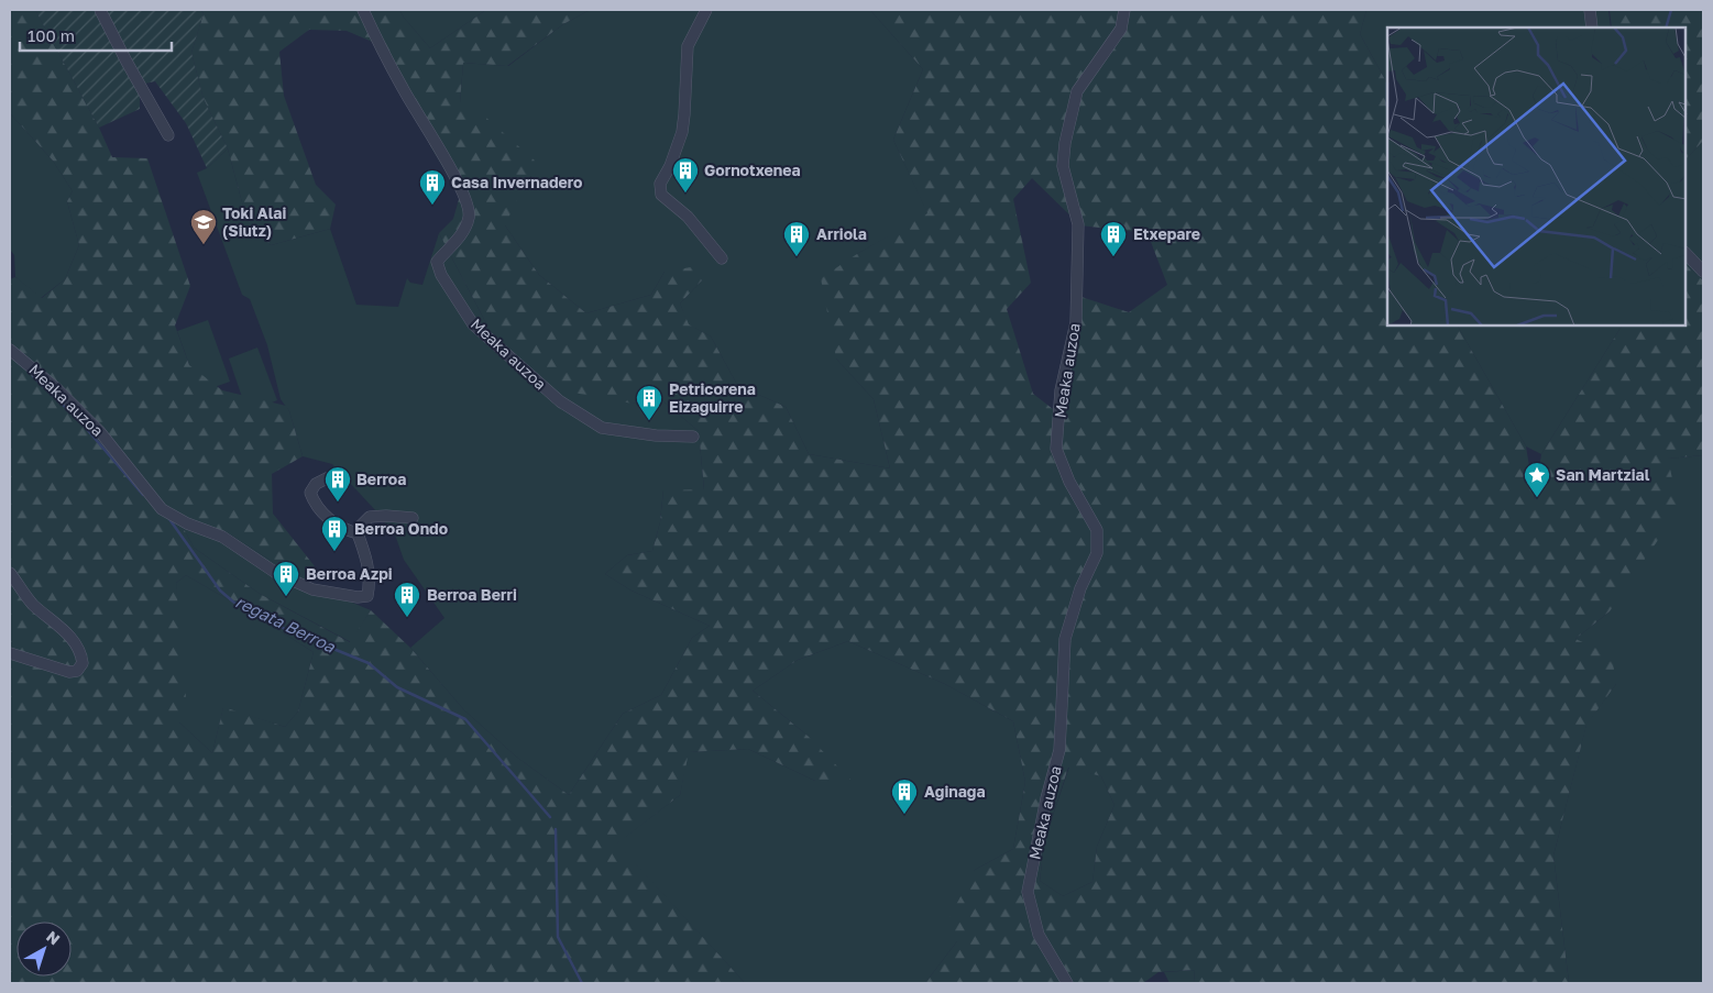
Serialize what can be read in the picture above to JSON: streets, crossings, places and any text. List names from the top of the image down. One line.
{"streets":{"street":["Meaka auzoa"]},"water":["regata Berroa"],"places":{"building":["Gornotxenea","Casa Invernadero","Arriola","Etxepare","Petricorena Eizaguirre","Berroa","Berroa Ondo","Berroa Azpi","Berroa Berri","Aginaga"],"school or university":["Toki Alai (Siutz)"],"place":["San Martzial"]},"scale_bar":"100 m","north":"top right"}
